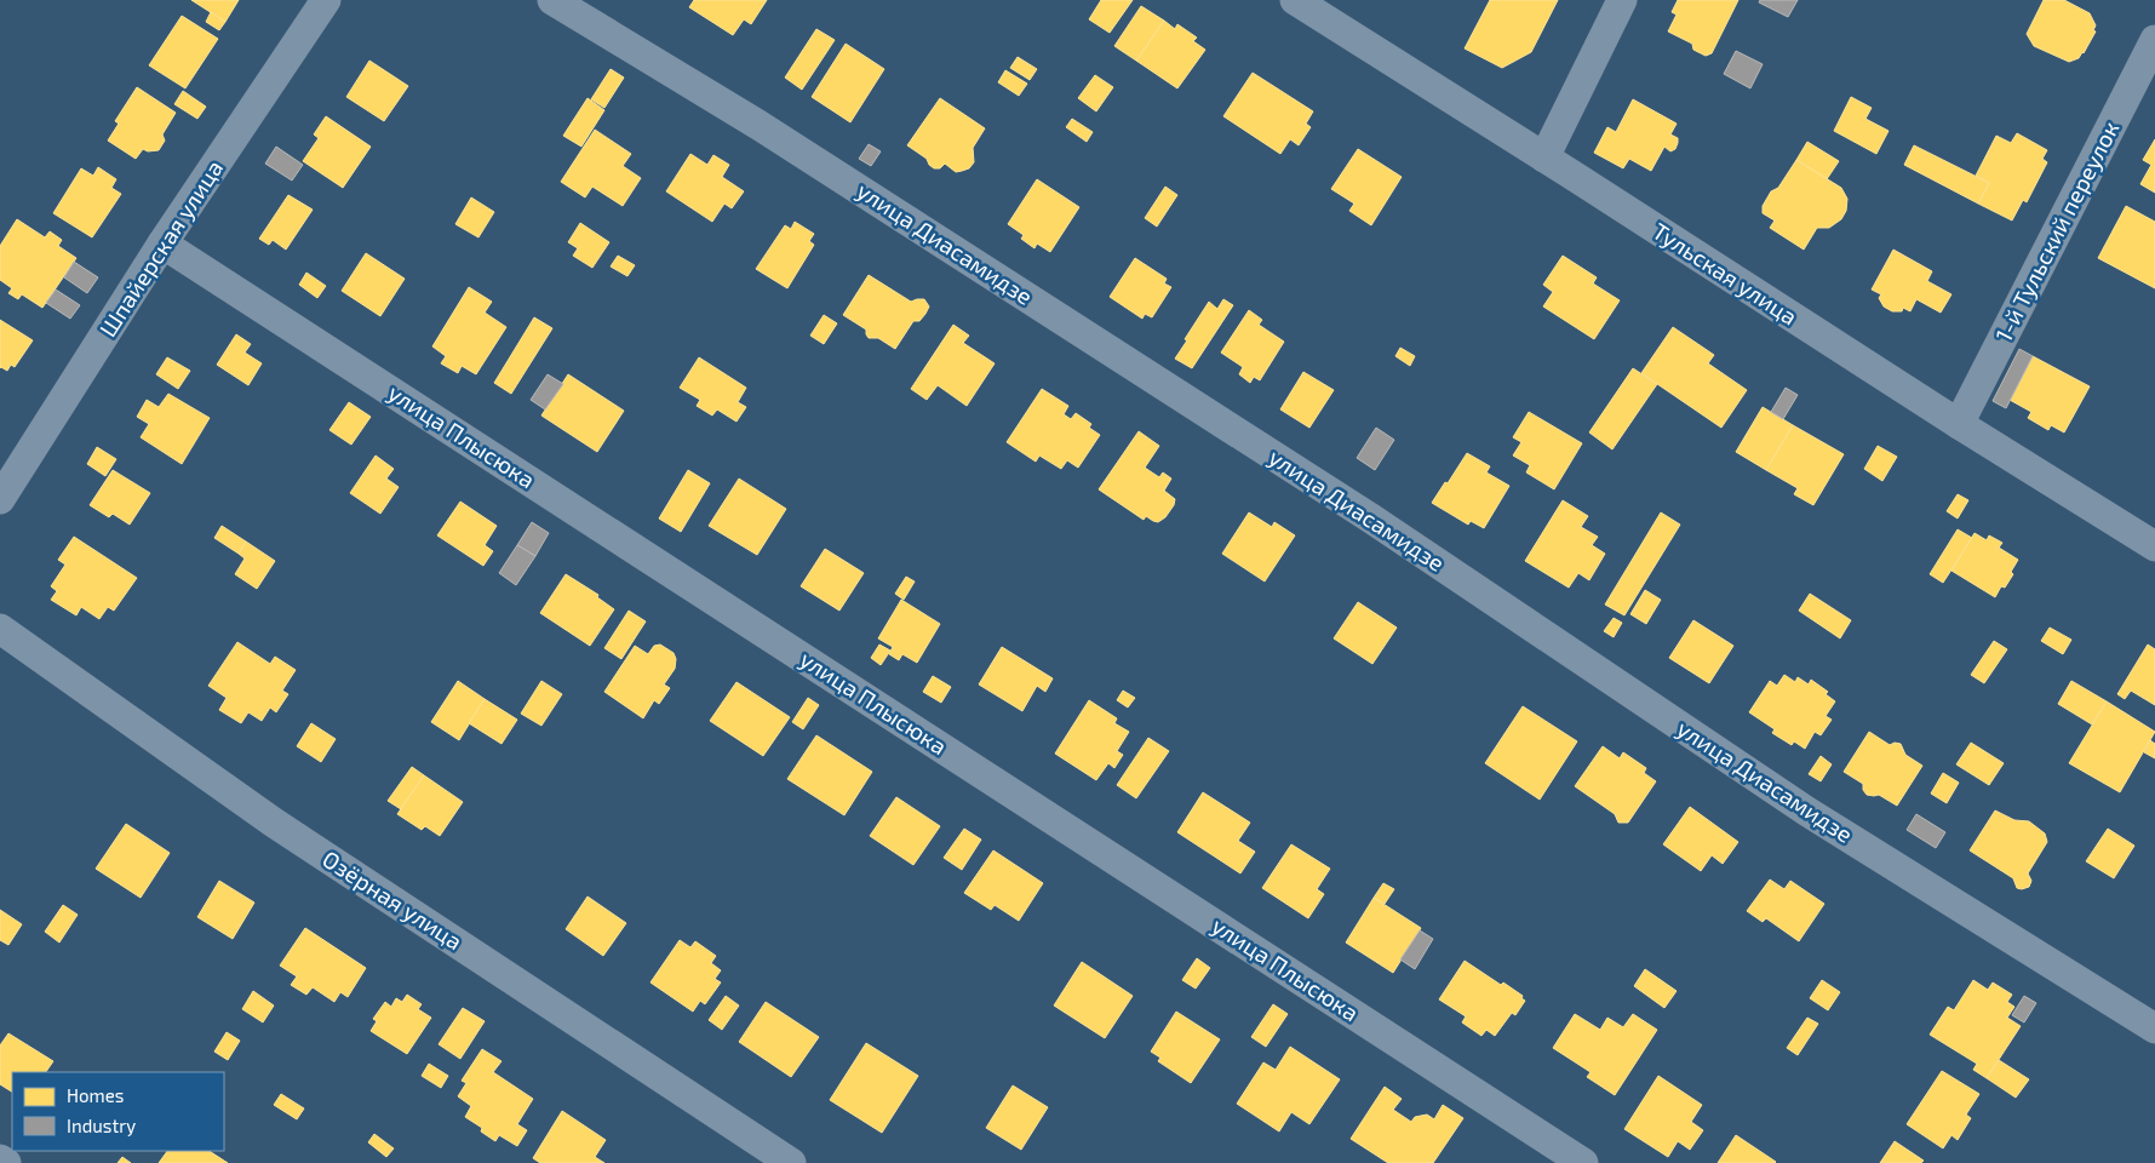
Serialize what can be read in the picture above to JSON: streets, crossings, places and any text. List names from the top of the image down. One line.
{"streets":{"street":["1-й Тульский переулок","улица Диасамидзе","Шпайерская улица","Тульская улица","улица Плысюка","Озёрная улица"]},"crossings":[["1-й Тульский переулок","Тульская улица"],["Шпайерская улица","улица Плысюка"]],"legend":["Homes","Industry"]}
